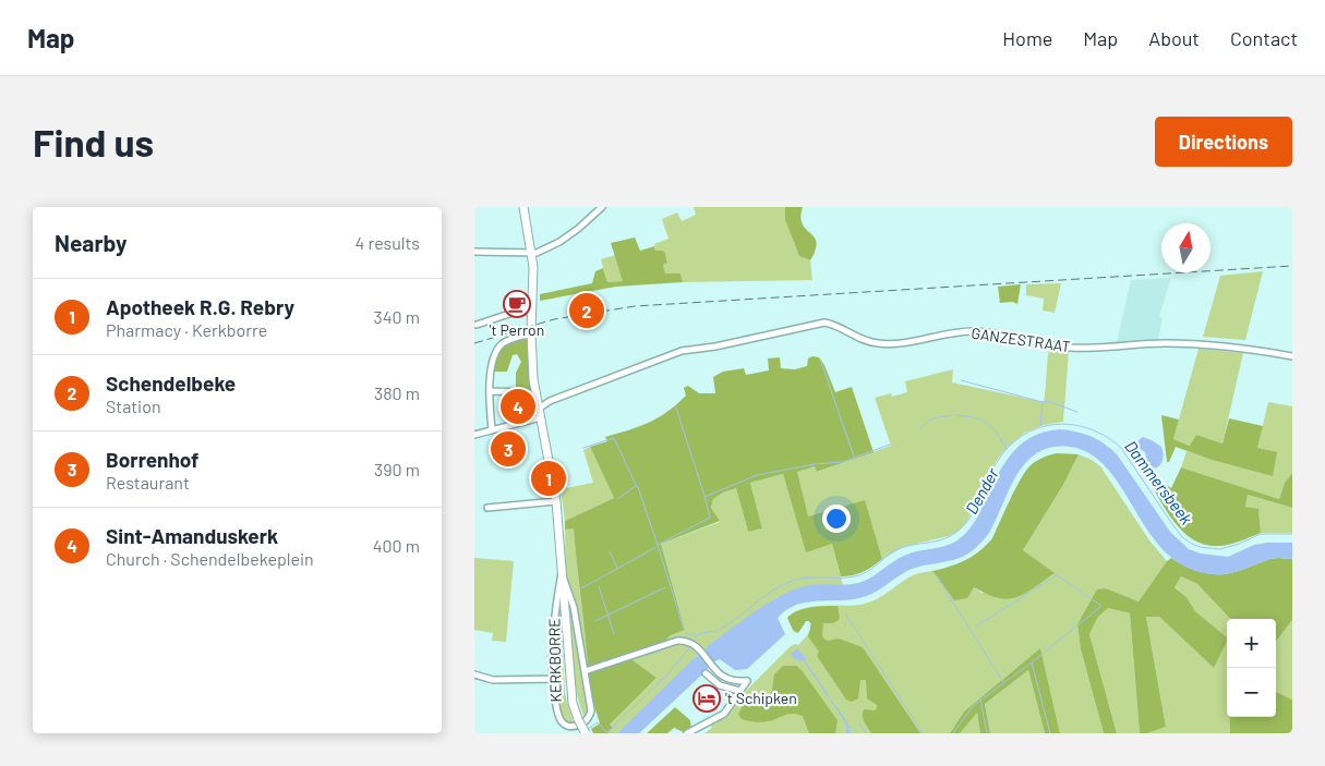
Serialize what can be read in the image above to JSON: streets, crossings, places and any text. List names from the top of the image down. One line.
{"streets":{"street":["GANZESTRAAT","KERKBORRE"]},"crossings":[["GANZESTRAAT","KERKBORRE"]],"water":["Dammersbeek","Dender"],"places":{"cafe":["'t Perron"],"hotel":["'t Schipken"]},"north":"top","page":{"header":"Map","nav":["Home","Map","About","Contact"],"buttons":"Directions","title":"Find us","heading":["Nearby","4 results"],"list":[{"mark":"1","name":"Apotheek R.G. Rebry","note":"Pharmacy · Kerkborre","value":"340 m"},{"mark":"2","name":"Schendelbeke","note":"Station","value":"380 m"},{"mark":"3","name":"Borrenhof","note":"Restaurant","value":"390 m"},{"mark":"4","name":"Sint-Amanduskerk","note":"Church · Schendelbekeplein","value":"400 m"}],"pins":["2","4","3","1"],"map_buttons":["+","−"]}}
